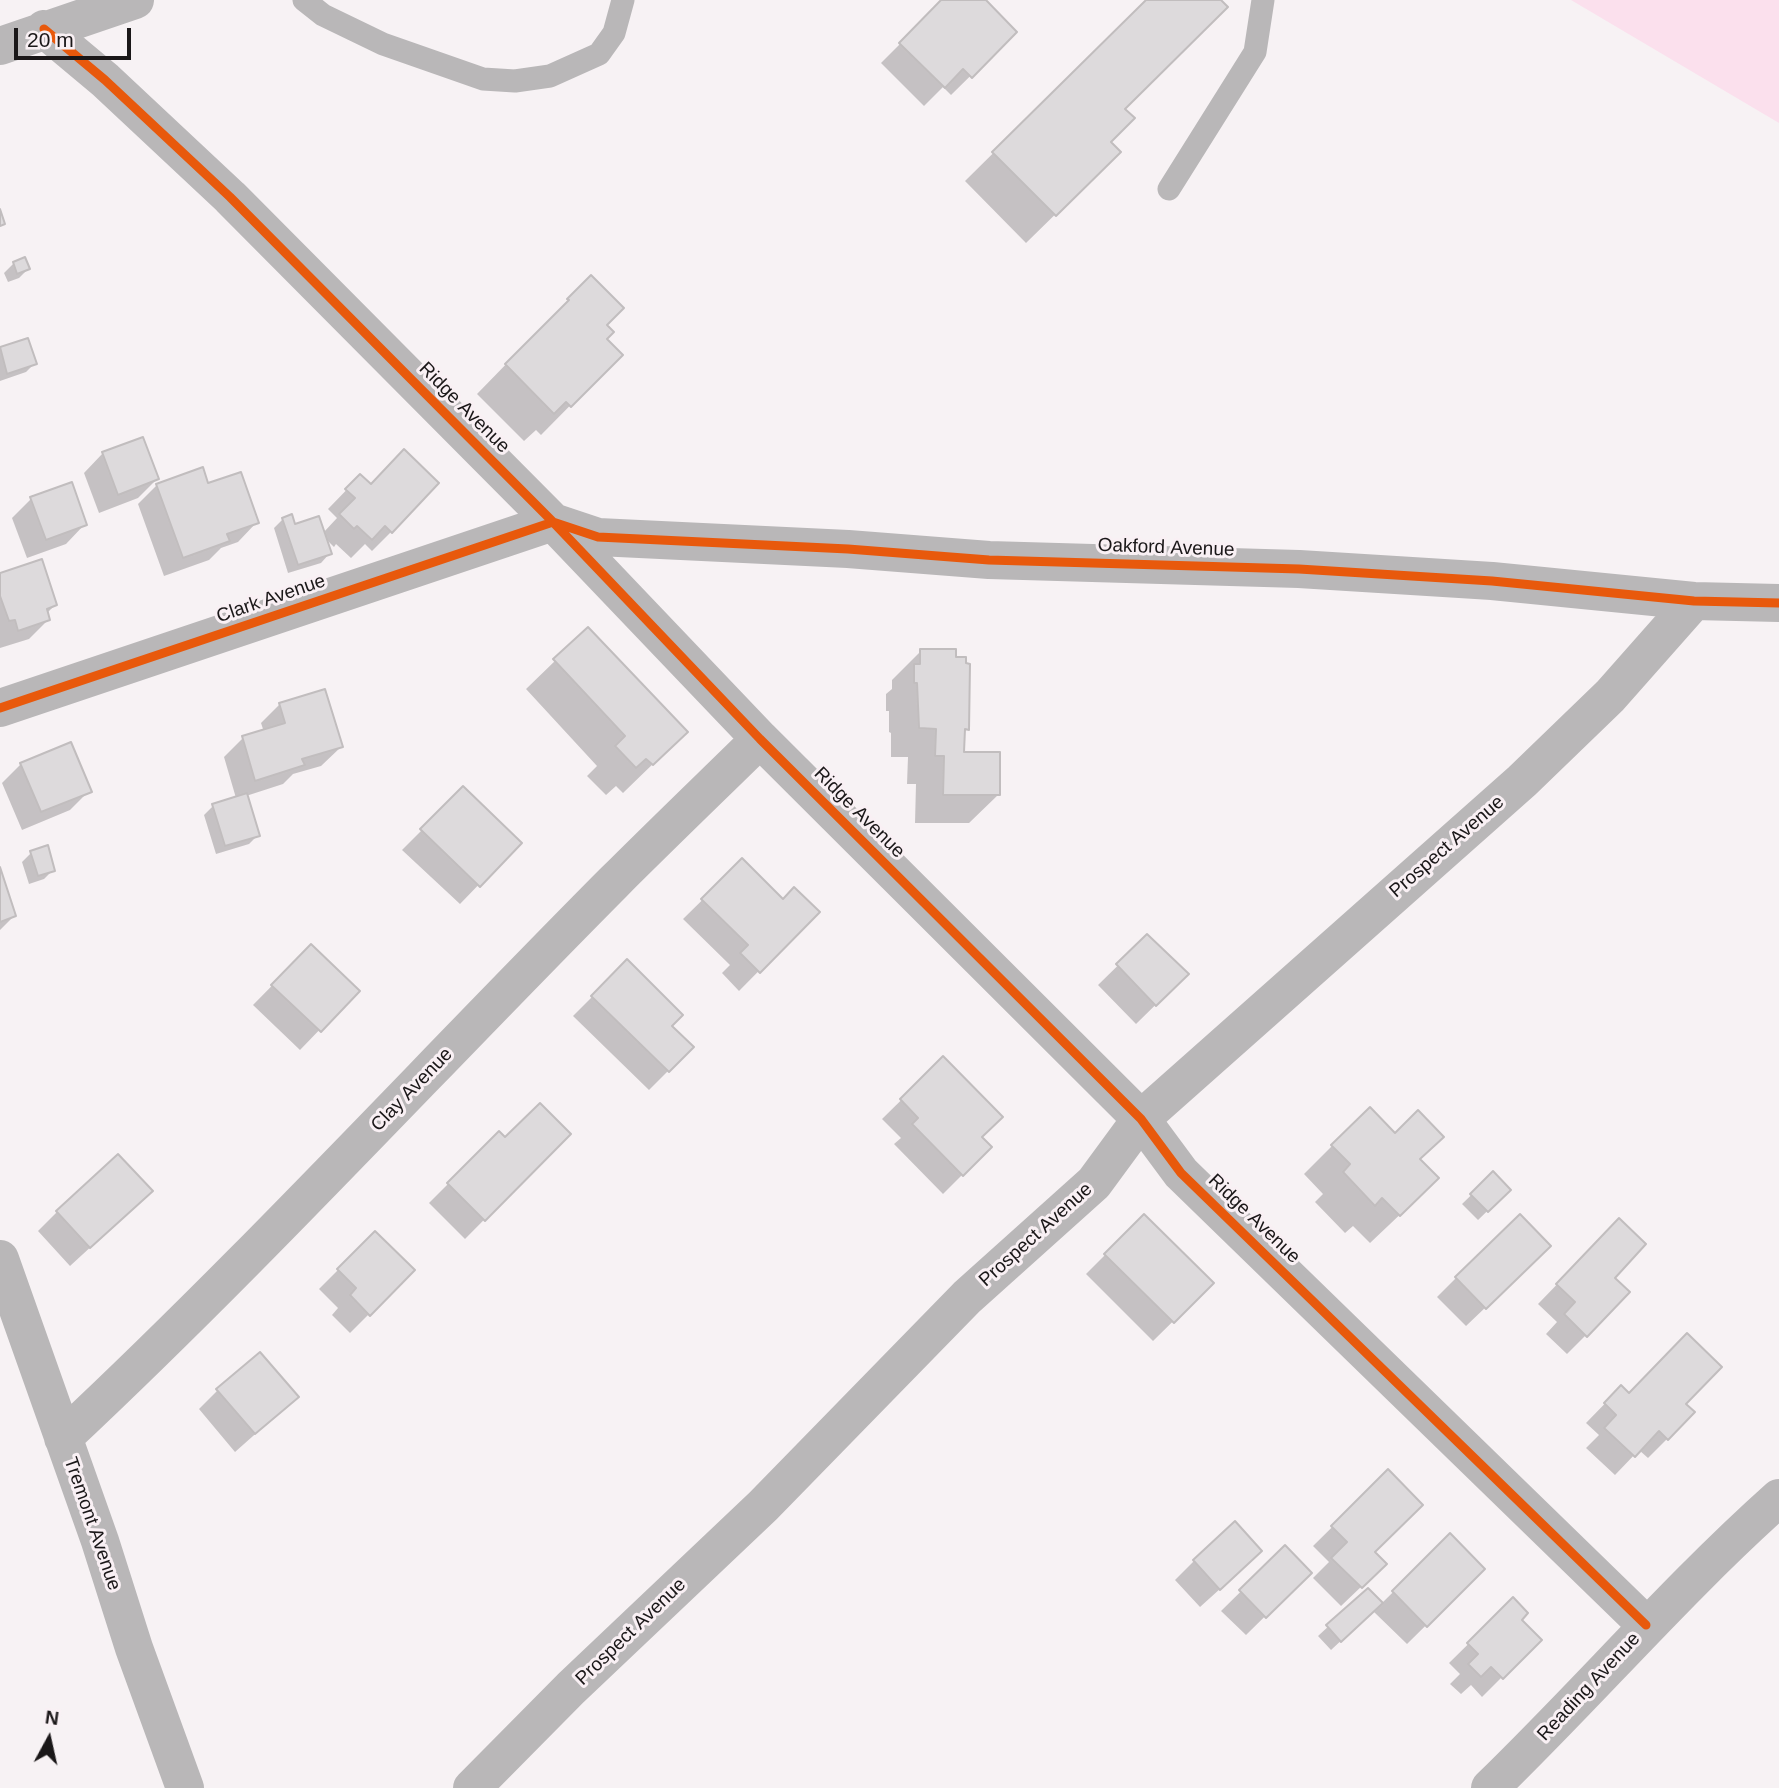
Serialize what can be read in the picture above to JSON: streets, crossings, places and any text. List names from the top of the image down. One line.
{"streets":{"street":["Ridge Avenue","Oakford Avenue","Clark Avenue","Prospect Avenue","Clay Avenue","Tremont Avenue","Reading Avenue"]},"crossings":[["Ridge Avenue","Oakford Avenue"],["Ridge Avenue","Clark Avenue"],["Ridge Avenue","Prospect Avenue"],["Ridge Avenue","Clay Avenue"],["Ridge Avenue","Reading Avenue"],["Oakford Avenue","Clark Avenue"],["Oakford Avenue","Prospect Avenue"],["Clay Avenue","Tremont Avenue"]],"scale_bar":"20 m","north":"top"}
